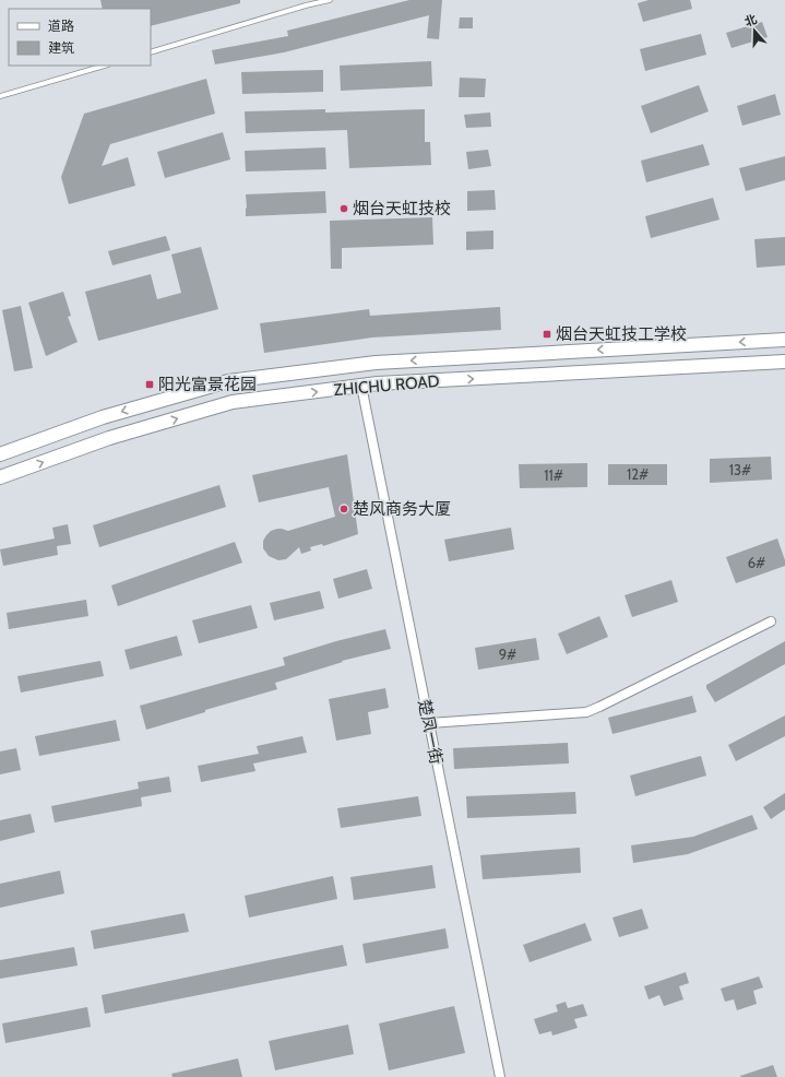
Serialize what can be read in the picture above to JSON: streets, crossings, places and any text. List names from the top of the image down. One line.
{"streets":{"main road":["ZHICHU ROAD"],"street":["楚凤一街"]},"crossings":[["ZHICHU ROAD","楚凤一街"]],"places":{"other":["烟台天虹技校","楚风商务大厦"],"transit":["烟台天虹技工学校","阳光富景花园"]},"house_numbers":["13#","12#","11#","6#","9#"],"legend":["道路","建筑"],"north":"top"}
